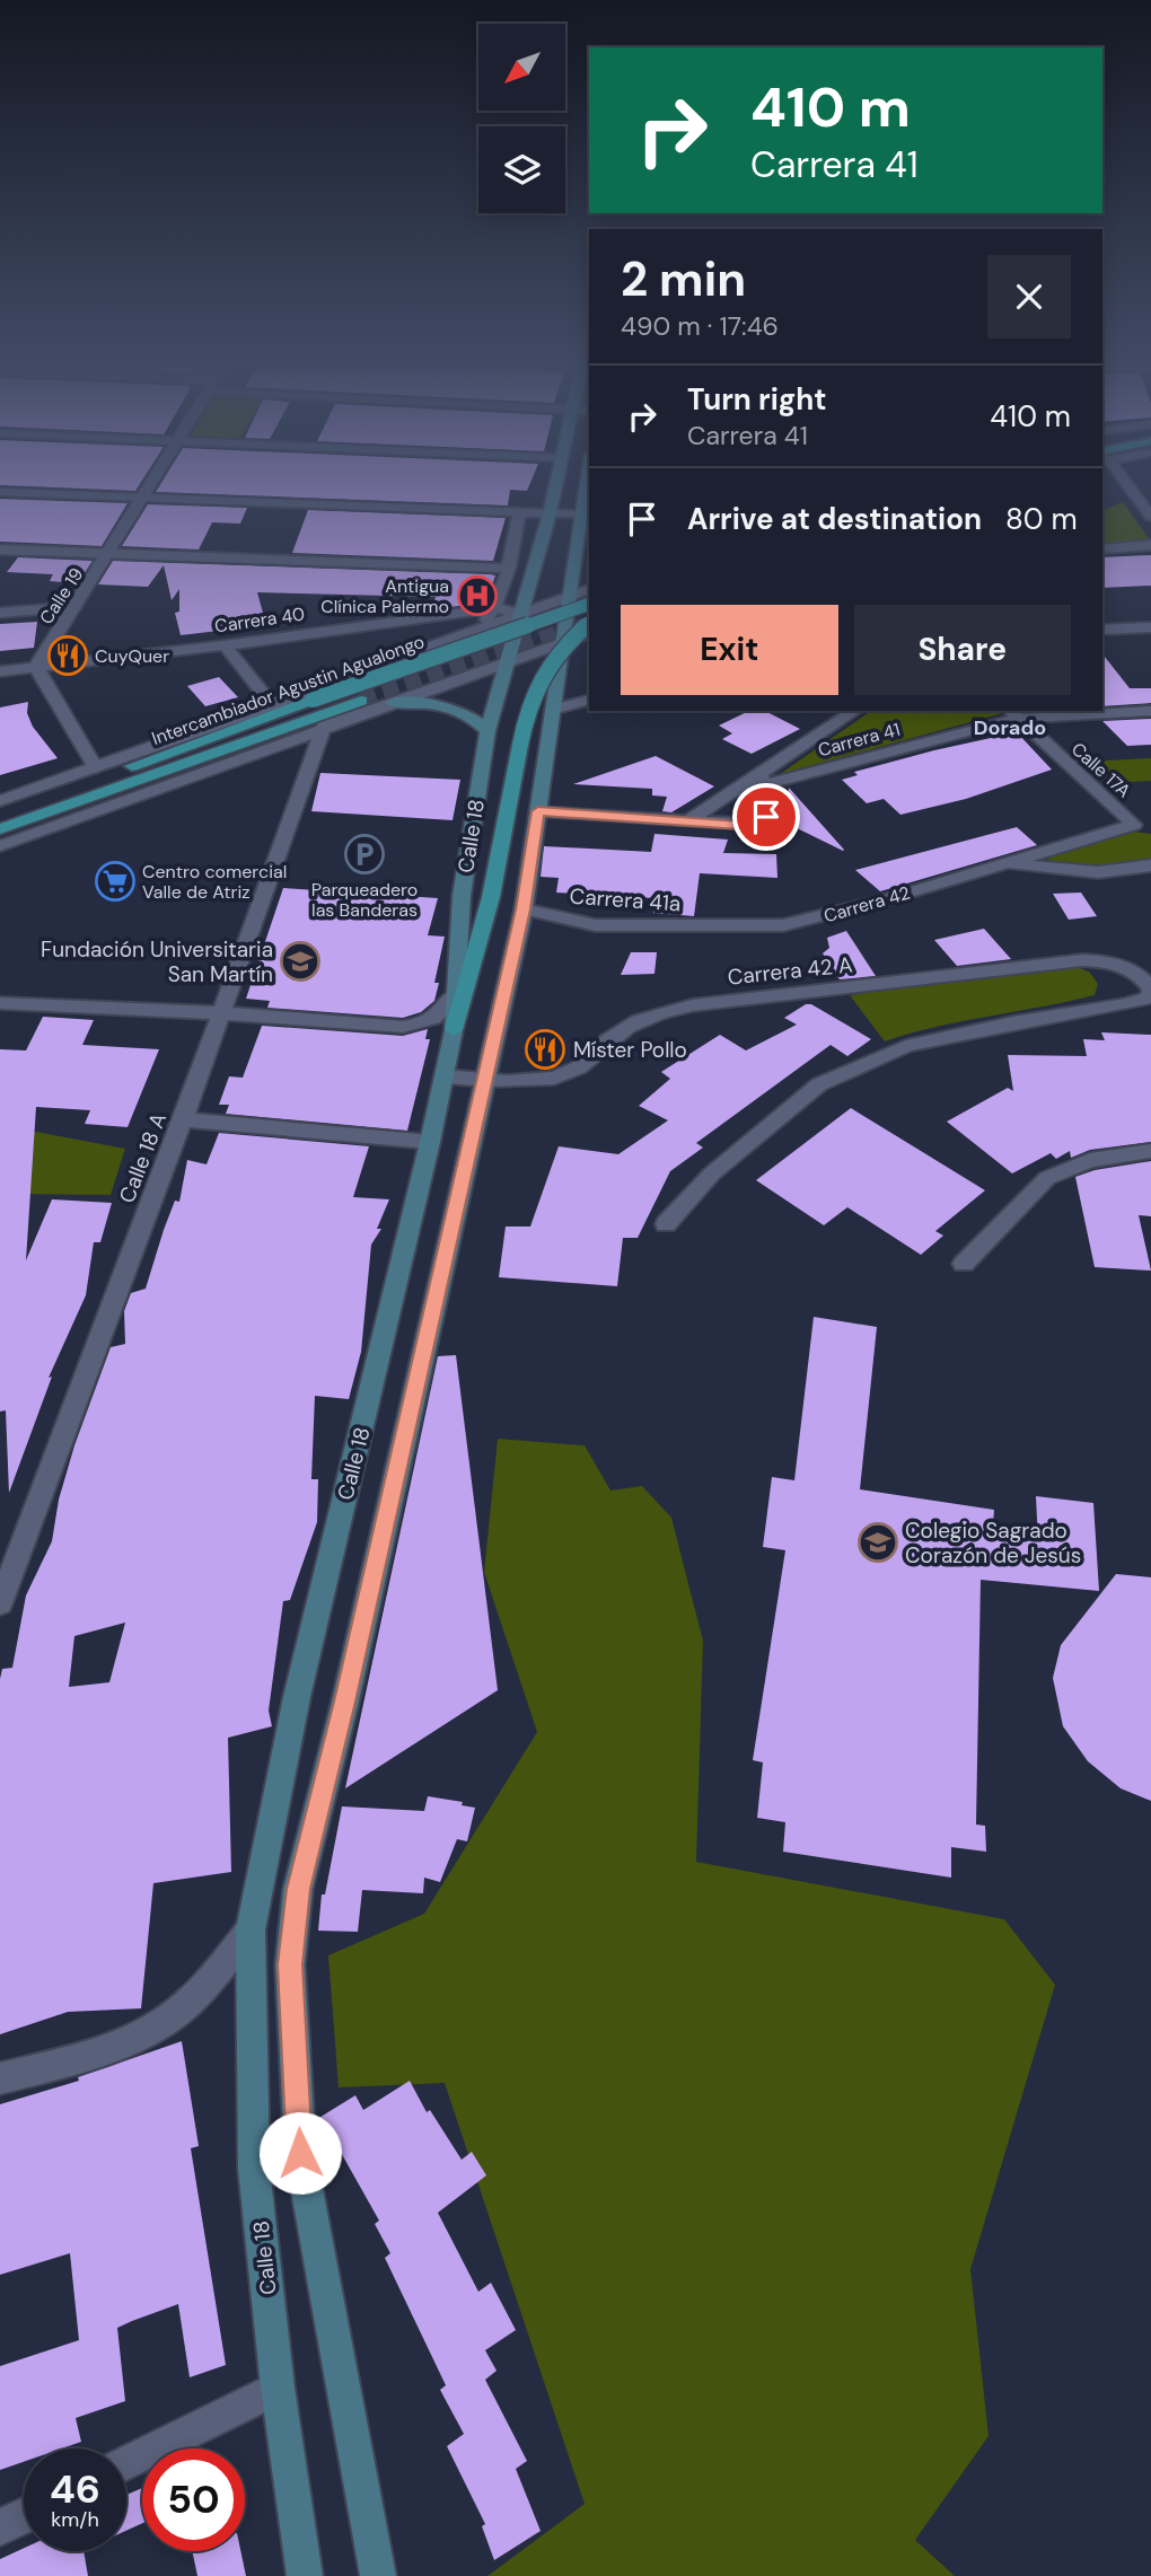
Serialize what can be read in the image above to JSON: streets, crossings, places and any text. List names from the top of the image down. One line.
{"streets":{"main road":["Intercambiador Agustin Agualongo","Calle 18"],"street":["Calle 19","Carrera 40","Carrera 41","Calle 17A","Carrera 41a","Carrera 42","Carrera 42 A","Calle 18 A"]},"crossings":[["Calle 19","Carrera 40"],["Carrera 40","Calle 18"],["Intercambiador Agustin Agualongo","Calle 18"],["Carrera 41","Calle 17A"],["Calle 17A","Carrera 42"],["Calle 18","Carrera 41a"],["Calle 18","Carrera 42 A"],["Carrera 41a","Carrera 42"]],"districts":["Dorado"],"places":{"hospital":["Antigua Clínica Palermo"],"restaurant":["CuyQuer","Míster Pollo"],"parking":["Parqueadero las Banderas"],"supermarket":["Centro comercial Valle de Atriz"],"school or university":["Fundación Universitaria San Martín","Colegio Sagrado Corazón de Jesús"]},"north":"bottom left","page":{"turn":["410 m","Carrera 41"],"heading":["2 min","490 m · 17:46"],"list":[{"name":"Turn right","note":"Carrera 41","value":"410 m"},{"name":"Arrive at destination","value":"80 m"}],"buttons":["Exit","Share"],"speed":"46 km/h","limit":"50"}}
